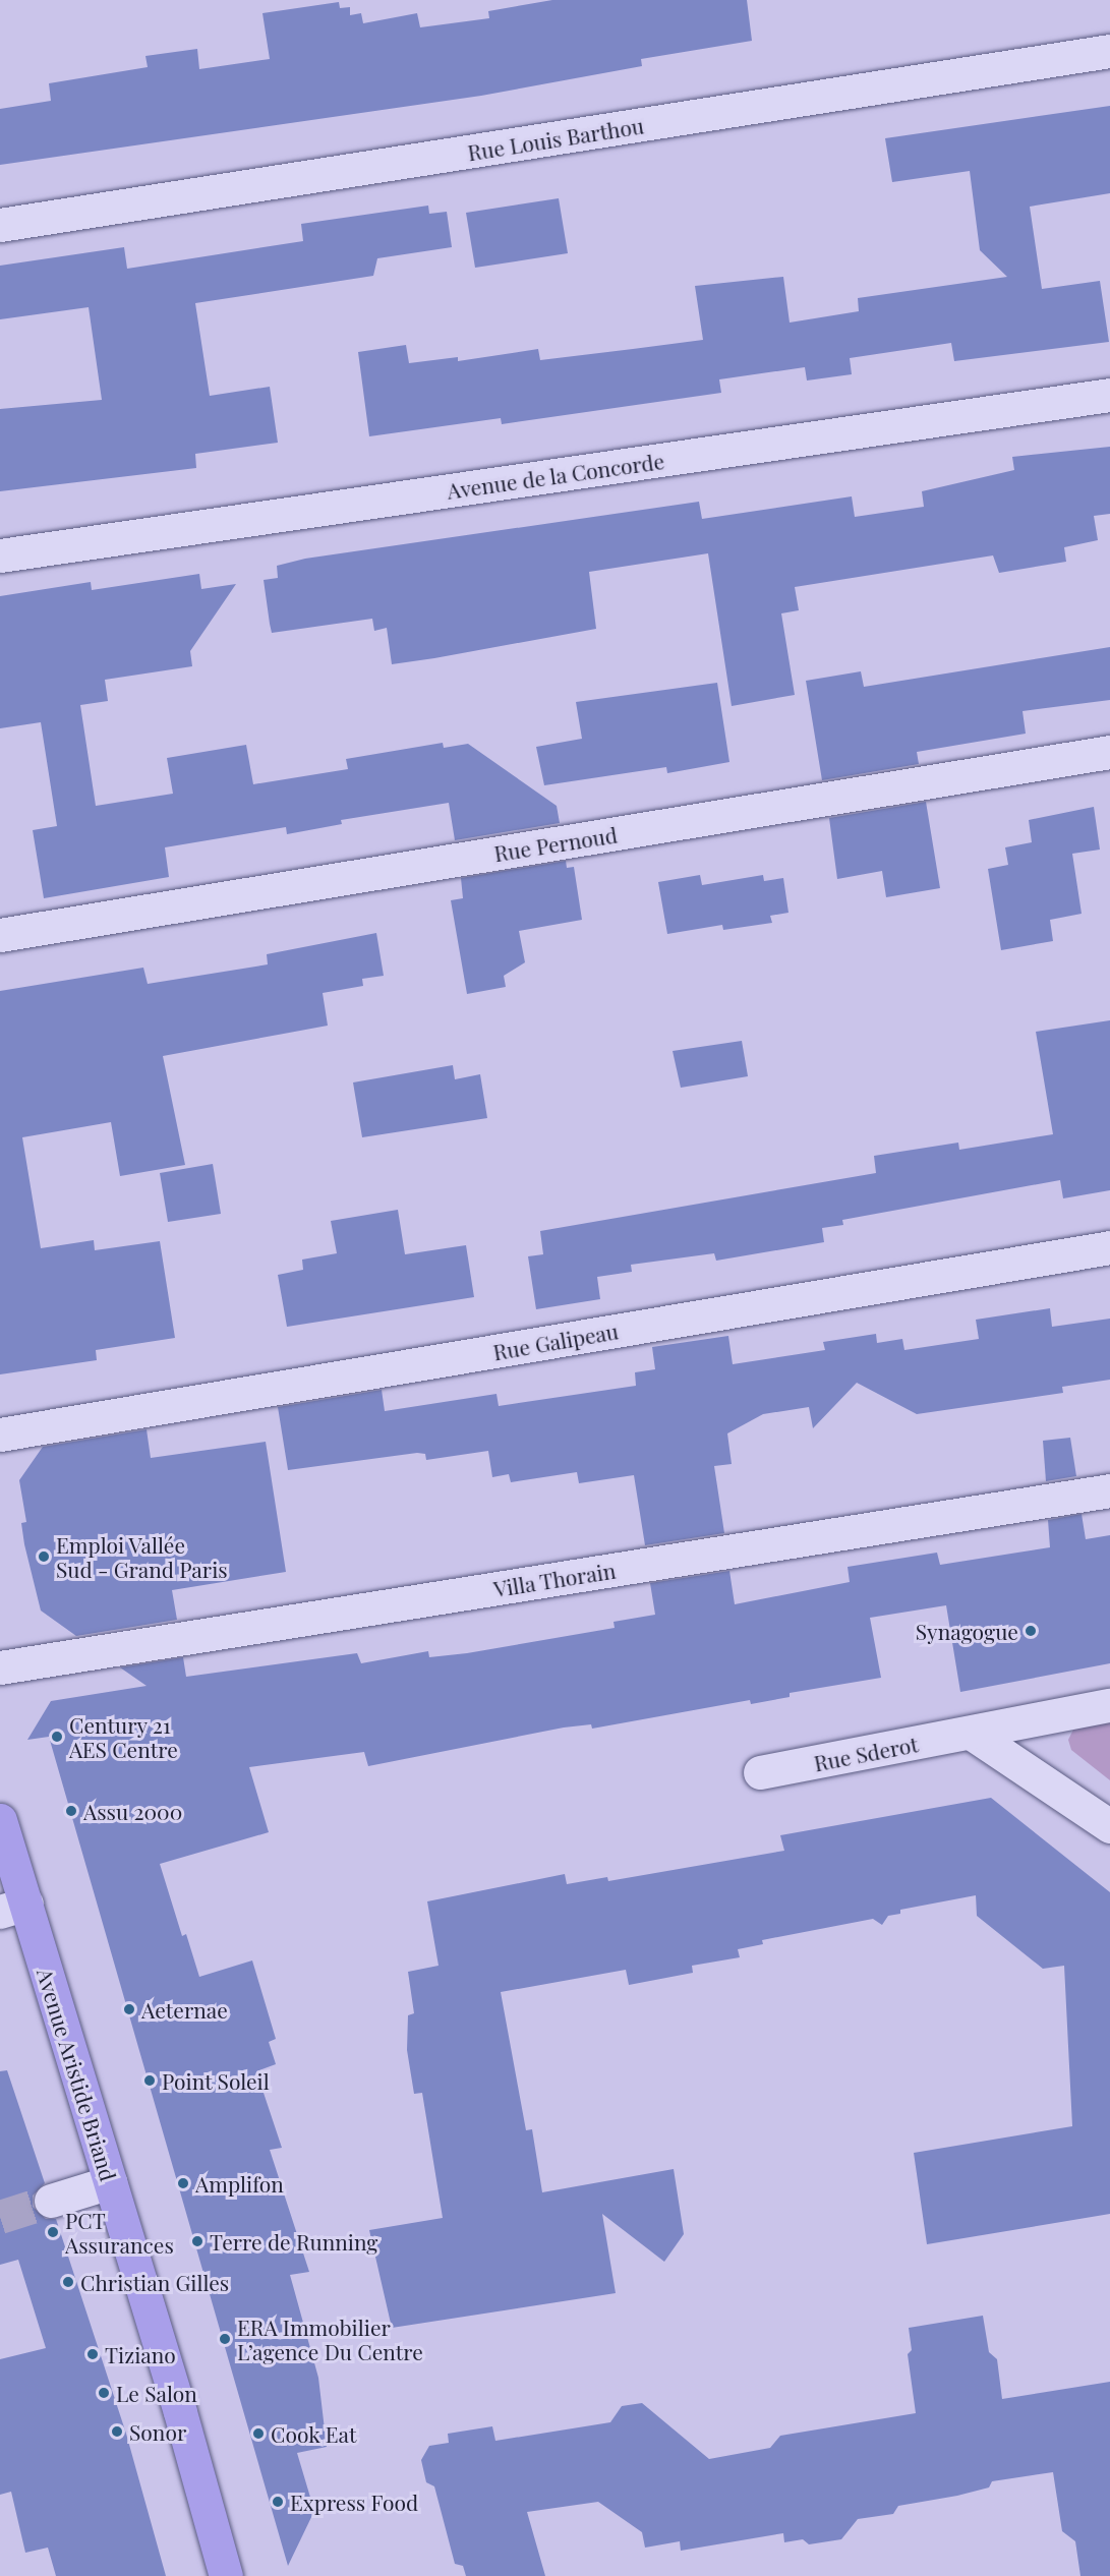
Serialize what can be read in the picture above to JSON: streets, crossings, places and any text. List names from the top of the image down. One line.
{"streets":{"main road":["Avenue Aristide Briand"],"street":["Rue Louis Barthou","Avenue de la Concorde","Rue Pernoud","Rue Galipeau","Villa Thorain","Rue Sderot"]},"places":["Emploi Vallée Sud - Grand Paris","Synagogue","Century 21 AES Centre","Assu 2000","Aeternae","Point Soleil","Amplifon","PCT Assurances","Terre de Running","Christian Gilles","ERA Immobilier L’agence Du Centre","Tiziano","Le Salon","Sonor","Cook Eat","Express Food"]}
